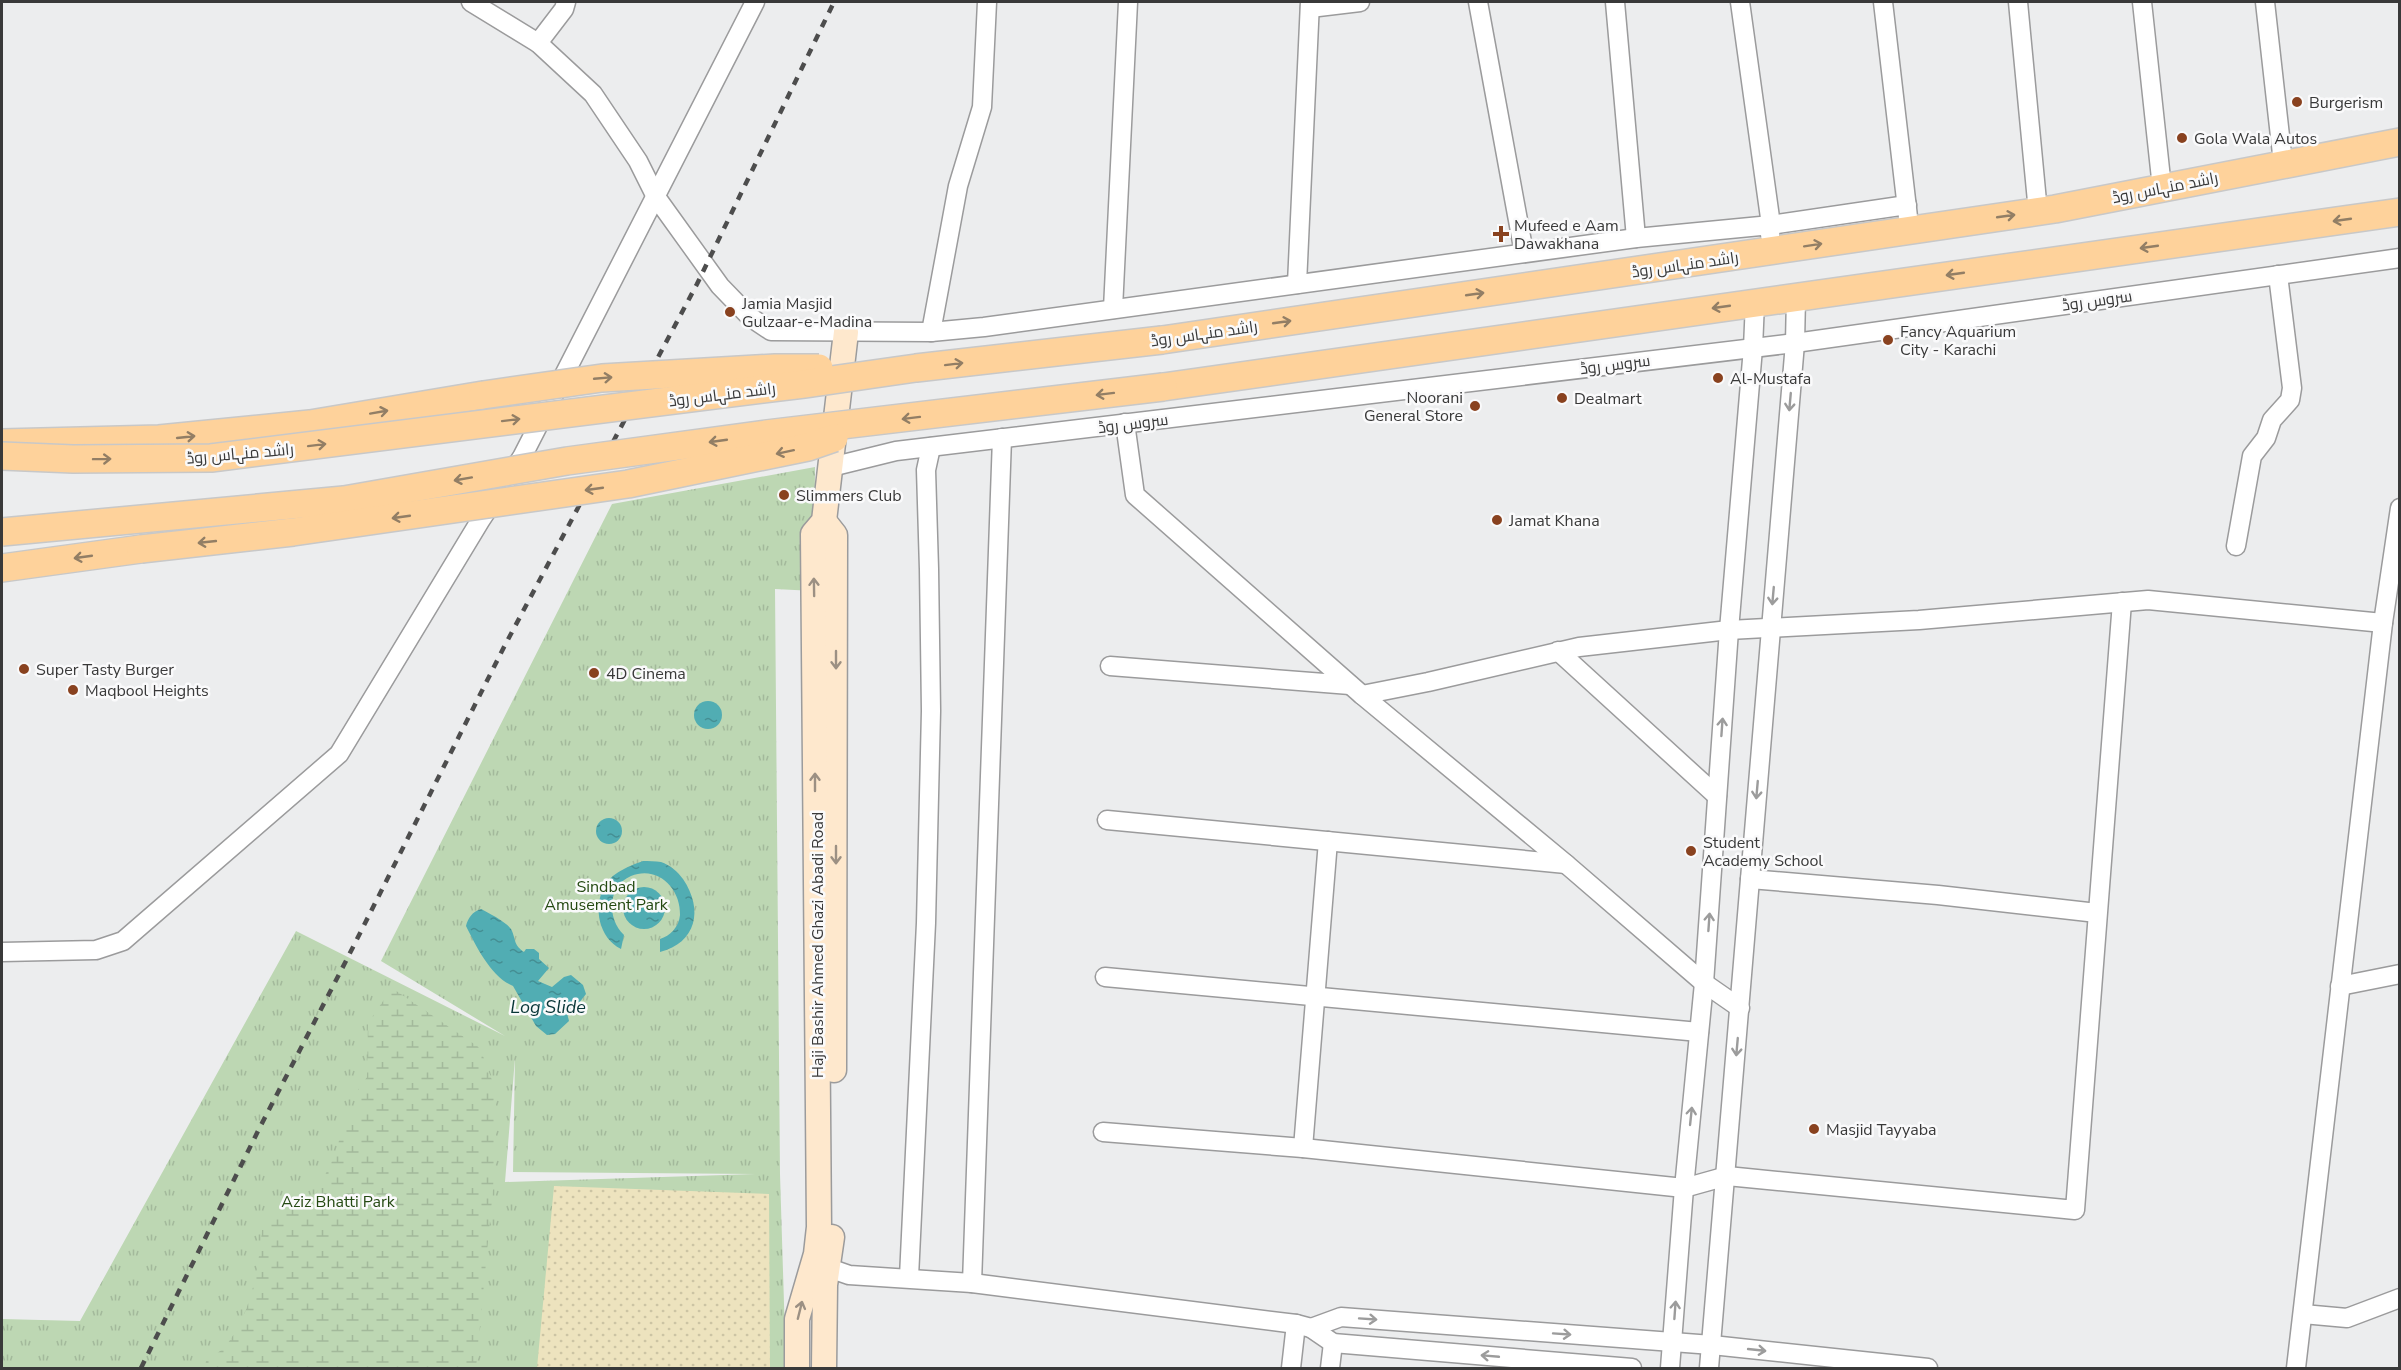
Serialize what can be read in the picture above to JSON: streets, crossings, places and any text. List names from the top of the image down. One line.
{"streets":{"main road":["راشد منہاس روڈ"],"street":["سروس روڈ","Haji Bashir Ahmed Ghazi Abadi Road"]},"crossings":[["سروس روڈ","Haji Bashir Ahmed Ghazi Abadi Road"]],"water":["Log Slide"],"parks":["Sindbad Amusement Park","Aziz Bhatti Park"],"places":{"other":["Burgerism","Gola Wala Autos","Jamia Masjid Gulzaar-e-Madina","Fancy Aquarium City - Karachi","Al-Mustafa","Dealmart","Noorani General Store","Slimmers Club","Jamat Khana","Super Tasty Burger","4D Cinema","Maqbool Heights","Student Academy School","Masjid Tayyaba"],"health":["Mufeed e Aam Dawakhana"]}}
